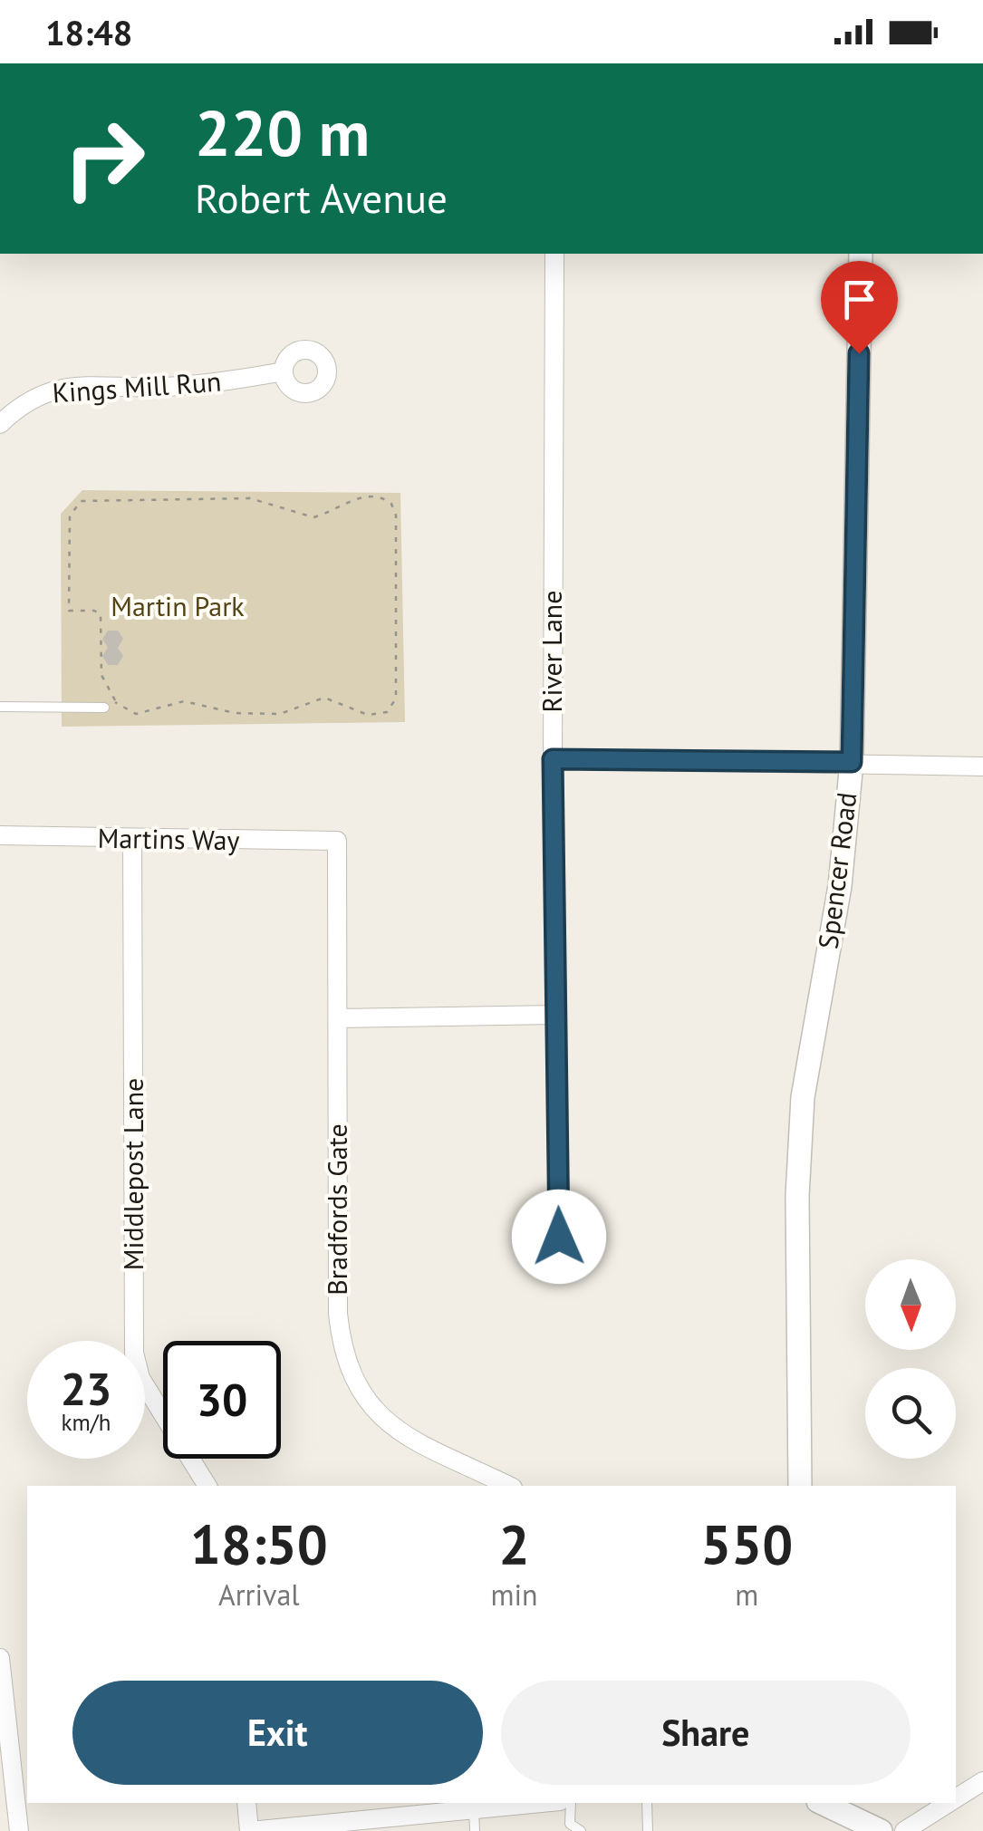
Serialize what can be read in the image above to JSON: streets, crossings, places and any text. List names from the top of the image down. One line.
{"streets":{"street":["Kings Mill Run","River Lane","Martins Way","Spencer Road","Middlepost Lane","Bradfords Gate"]},"crossings":[["Martins Way","Middlepost Lane"],["Martins Way","Bradfords Gate"]],"parks":["Martin Park"],"north":"bottom","page":{"status":"18:48","turn":["220 m","Robert Avenue"],"speed":"23 km/h","limit":"30","eta":["18:50","Arrival","2","min","550","m"],"buttons":["Exit","Share"]}}
